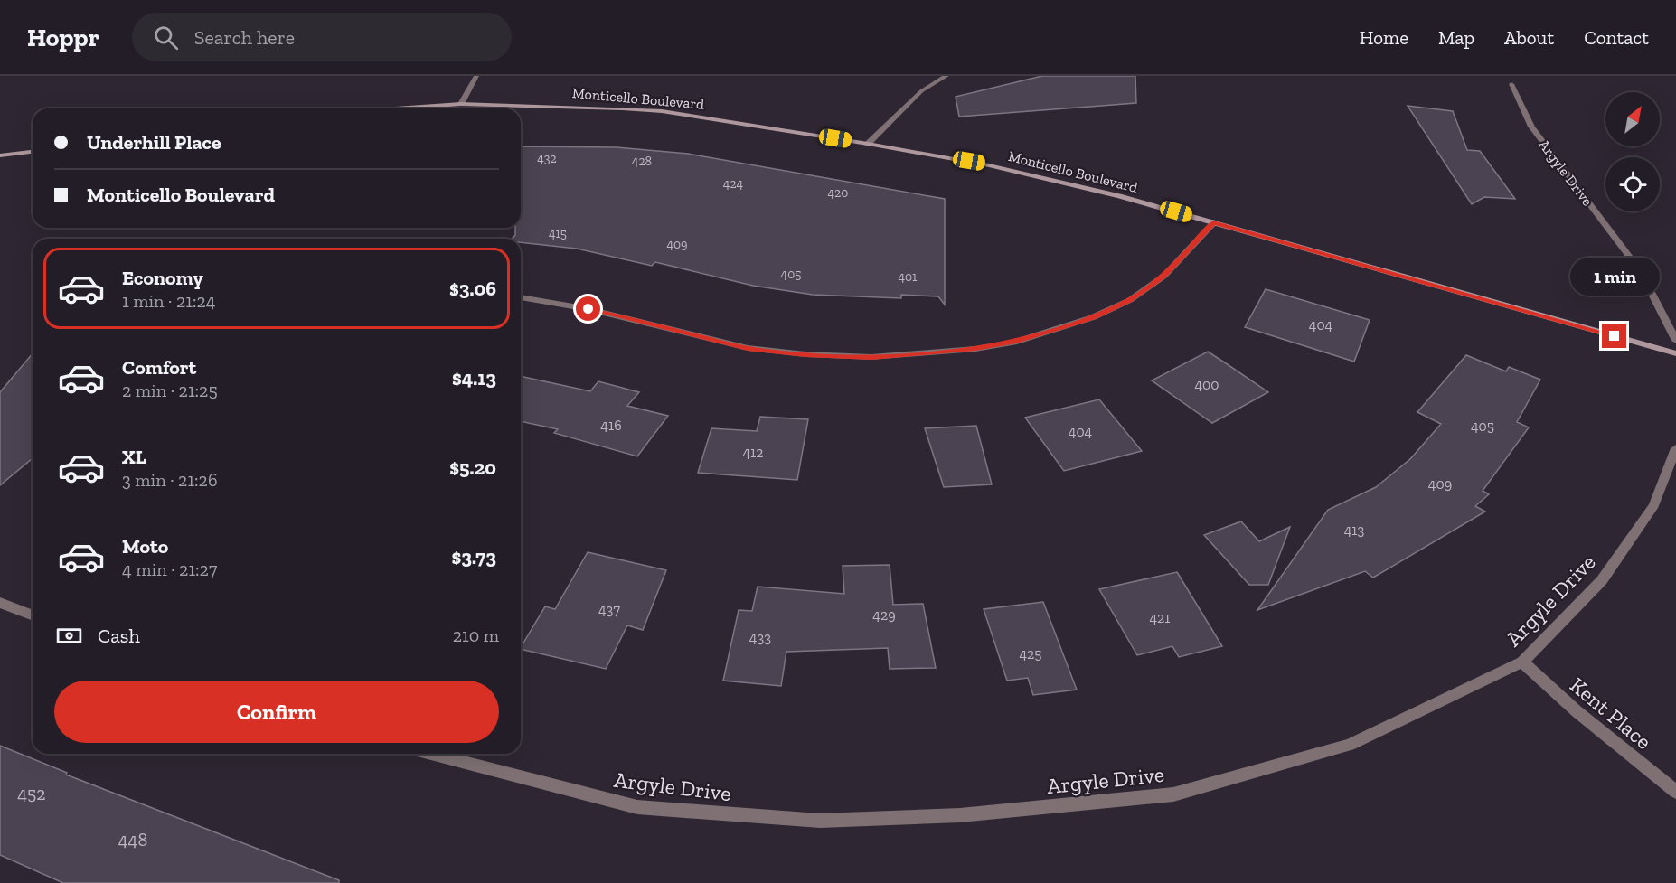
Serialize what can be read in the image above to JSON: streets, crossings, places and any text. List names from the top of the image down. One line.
{"streets":{"street":["Monticello Boulevard","Argyle Drive","Kent Place"]},"crossings":[["Argyle Drive","Kent Place"]],"house_numbers":["432","428","424","420","415","409","405","401","404","400","416","405","404","412","409","413","437","429","421","433","425","452","448"],"north":"top right","page":{"header":"Hoppr","search":"Search here","nav":["Home","Map","About","Contact"],"banner":["Underhill Place","Monticello Boulevard"],"list":[{"name":"Economy","note":"1 min · 21:24","value":"$3.06"},{"name":"Comfort","note":"2 min · 21:25","value":"$4.13"},{"name":"XL","note":"3 min · 21:26","value":"$5.20"},{"name":"Moto","note":"4 min · 21:27","value":"$3.73"}],"bubble":"1 min","pay":["Cash","210 m"],"buttons":"Confirm"}}
